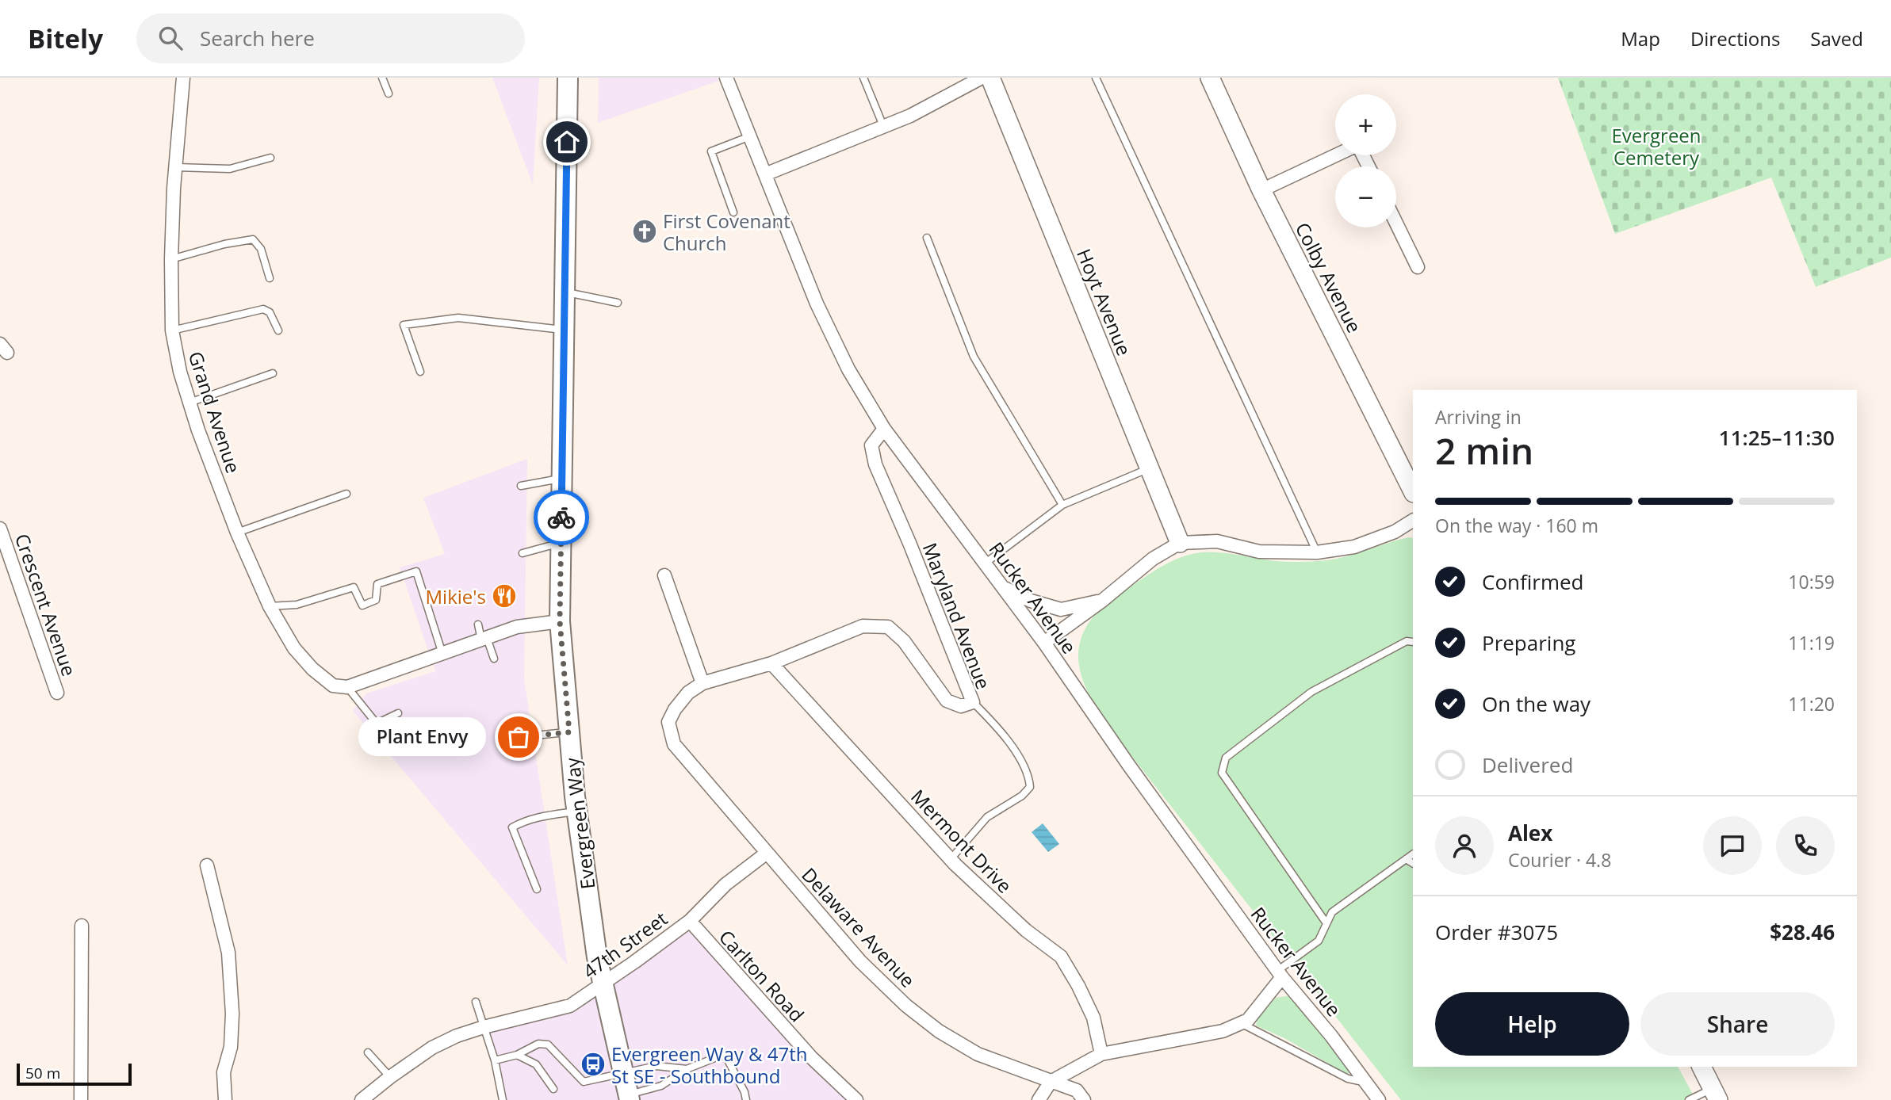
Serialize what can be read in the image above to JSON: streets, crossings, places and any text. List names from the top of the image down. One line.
{"streets":{"main road":["Evergreen Way"],"street":["Colby Avenue","Hoyt Avenue","Grand Avenue","Rucker Avenue","Crescent Avenue","Maryland Avenue","Mermont Drive","Delaware Avenue","47th Street","Carlton Road"]},"crossings":[["Rucker Avenue","Maryland Avenue"],["Maryland Avenue","Mermont Drive"],["Maryland Avenue","Delaware Avenue"],["Evergreen Way","47th Street"],["Delaware Avenue","47th Street"],["47th Street","Carlton Road"]],"parks":["Evergreen Cemetery"],"places":{"church":["First Covenant Church"],"restaurant":["Mikie's"],"other":["Plant Envy"],"bus stop":["Evergreen Way & 47th St SE - Southbound"]},"scale_bar":"50 m","page":{"header":"Bitely","search":"Search here","nav":["Map","Directions","Saved"],"map_buttons":["+","−"],"heading":["2 min","Arriving in","11:25–11:30"],"panel":["Alex","Courier · 4.8","Order #3075","$28.46"],"bar":"On the way · 160 m","list":[["Confirmed","10:59"],["Preparing","11:19"],["On the way","11:20"],"Delivered"],"bubble":"Plant Envy","buttons":["Help","Share"],"scale":"50 m"}}
